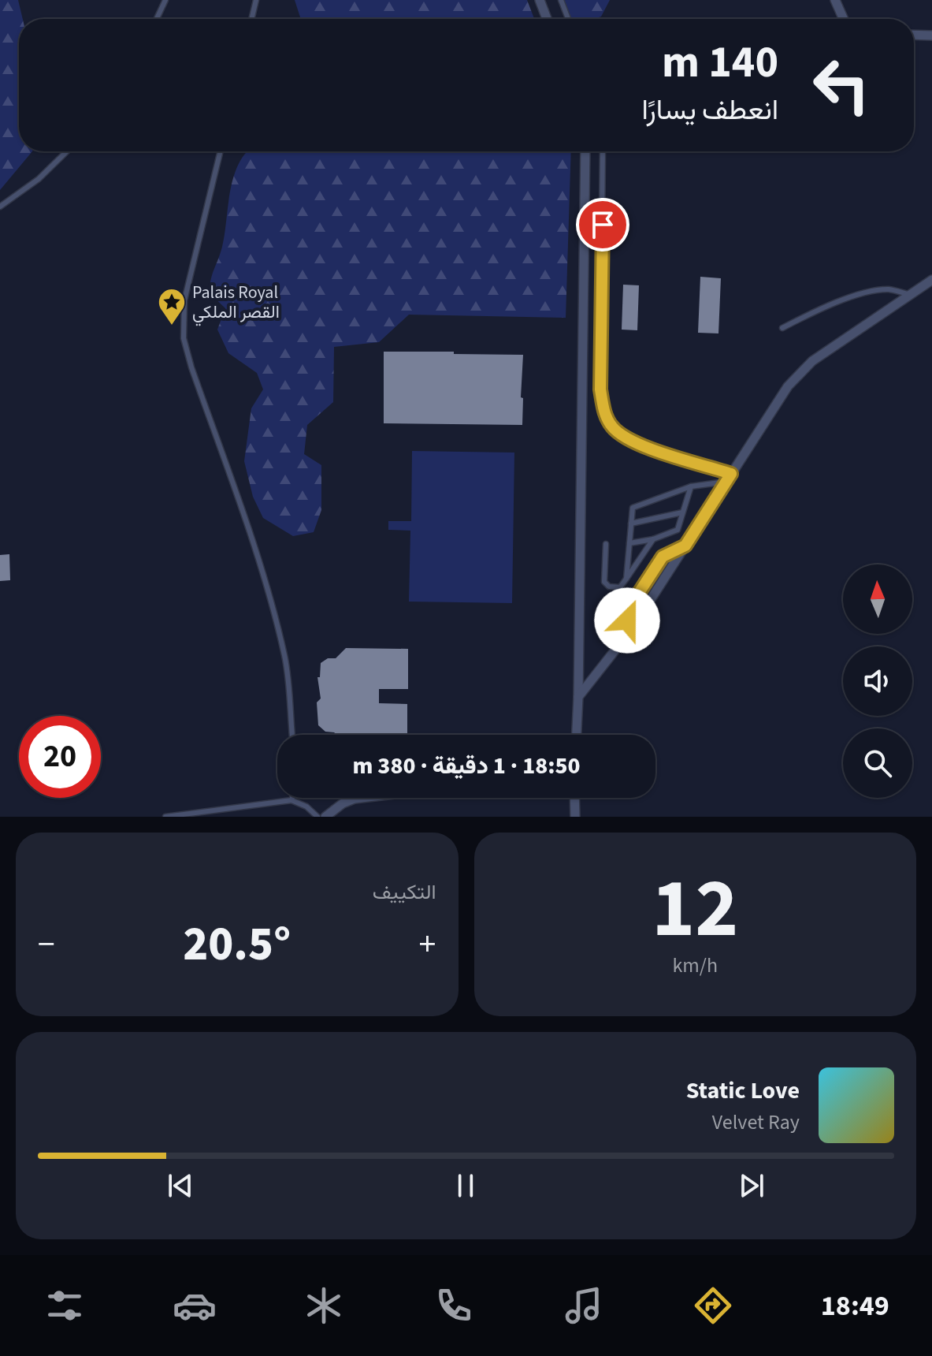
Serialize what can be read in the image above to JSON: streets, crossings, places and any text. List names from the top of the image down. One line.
{"places":{"place":["Palais Royal القصر الملكي"]},"north":"top","page":{"turn":["140 m","انعطف يسارًا"],"limit":"20","trip":"18:50 · 1 دقيقة · 380 m","tile":[["12","km/h"],"التكييف"],"heat":["−","20.5°","+"],"song":["Static Love","Velvet Ray"],"tabs":"18:49"}}
